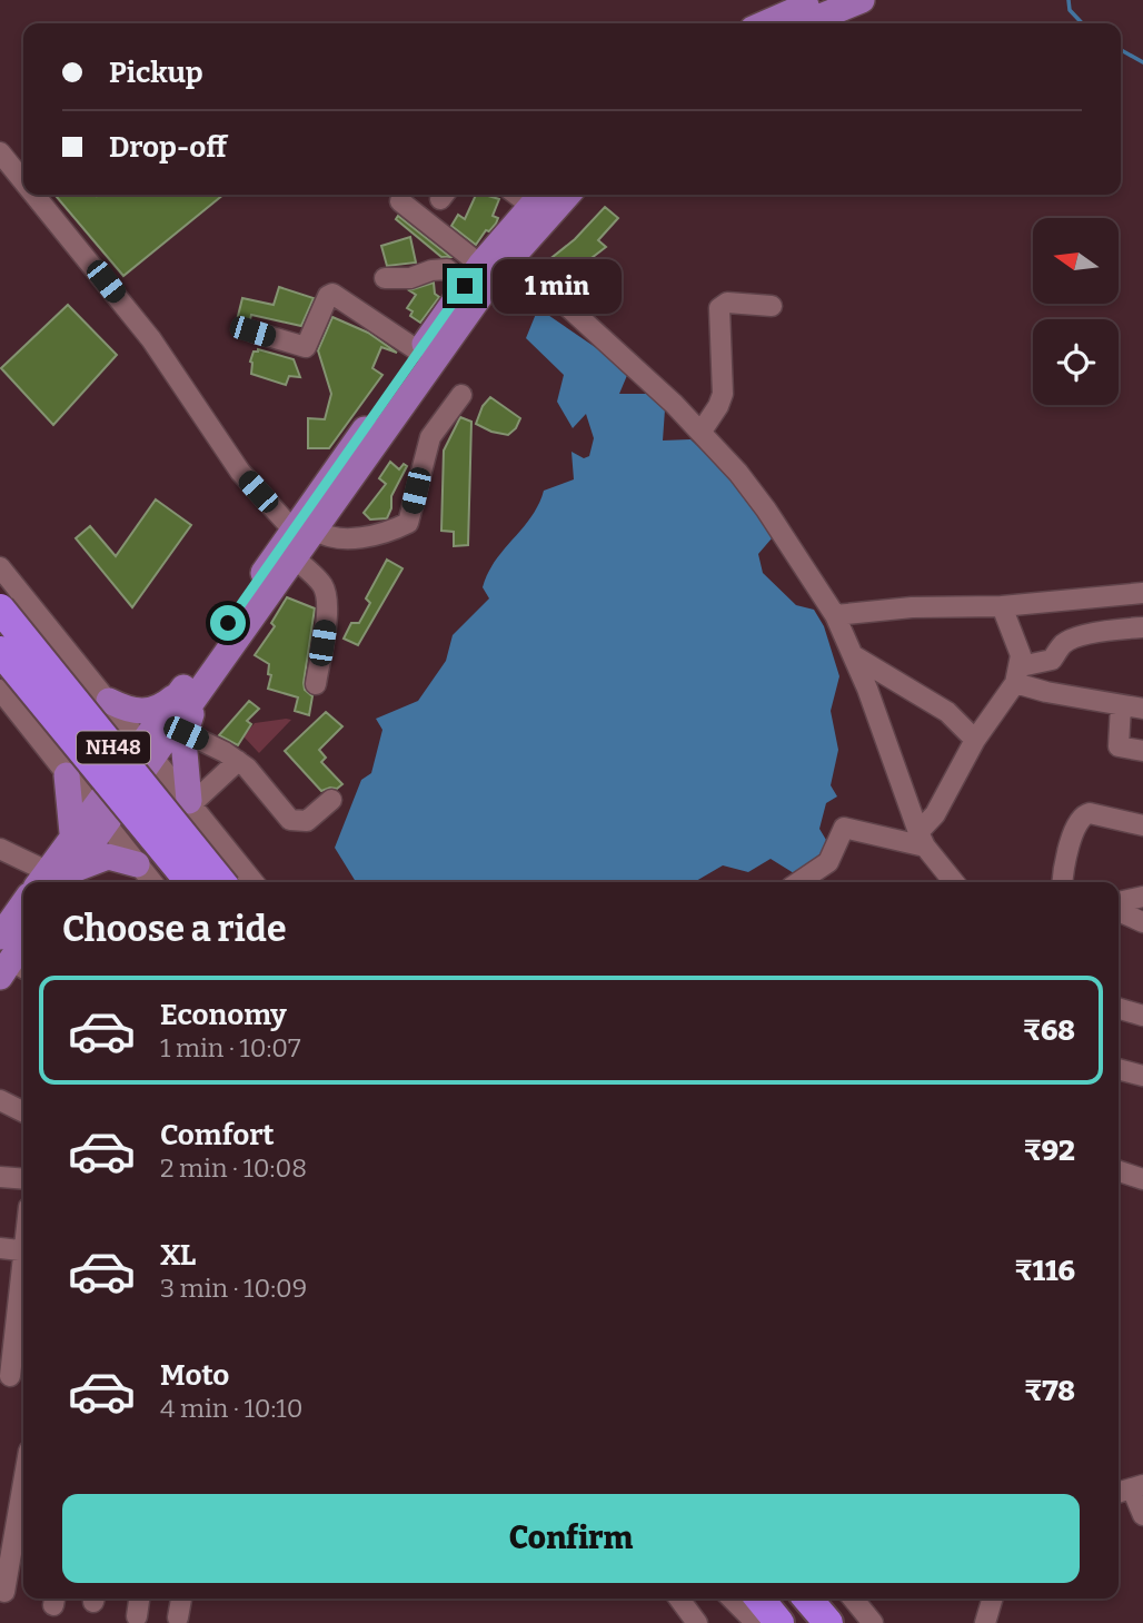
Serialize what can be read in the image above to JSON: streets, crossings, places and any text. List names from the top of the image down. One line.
{"streets":{"highway":["NH48"]},"north":"left","page":{"banner":["Pickup","Drop-off"],"bubble":"1 min","heading":"Choose a ride","list":[{"name":"Economy","note":"1 min · 10:07","value":"₹68"},{"name":"Comfort","note":"2 min · 10:08","value":"₹92"},{"name":"XL","note":"3 min · 10:09","value":"₹116"},{"name":"Moto","note":"4 min · 10:10","value":"₹78"}],"buttons":"Confirm"}}
